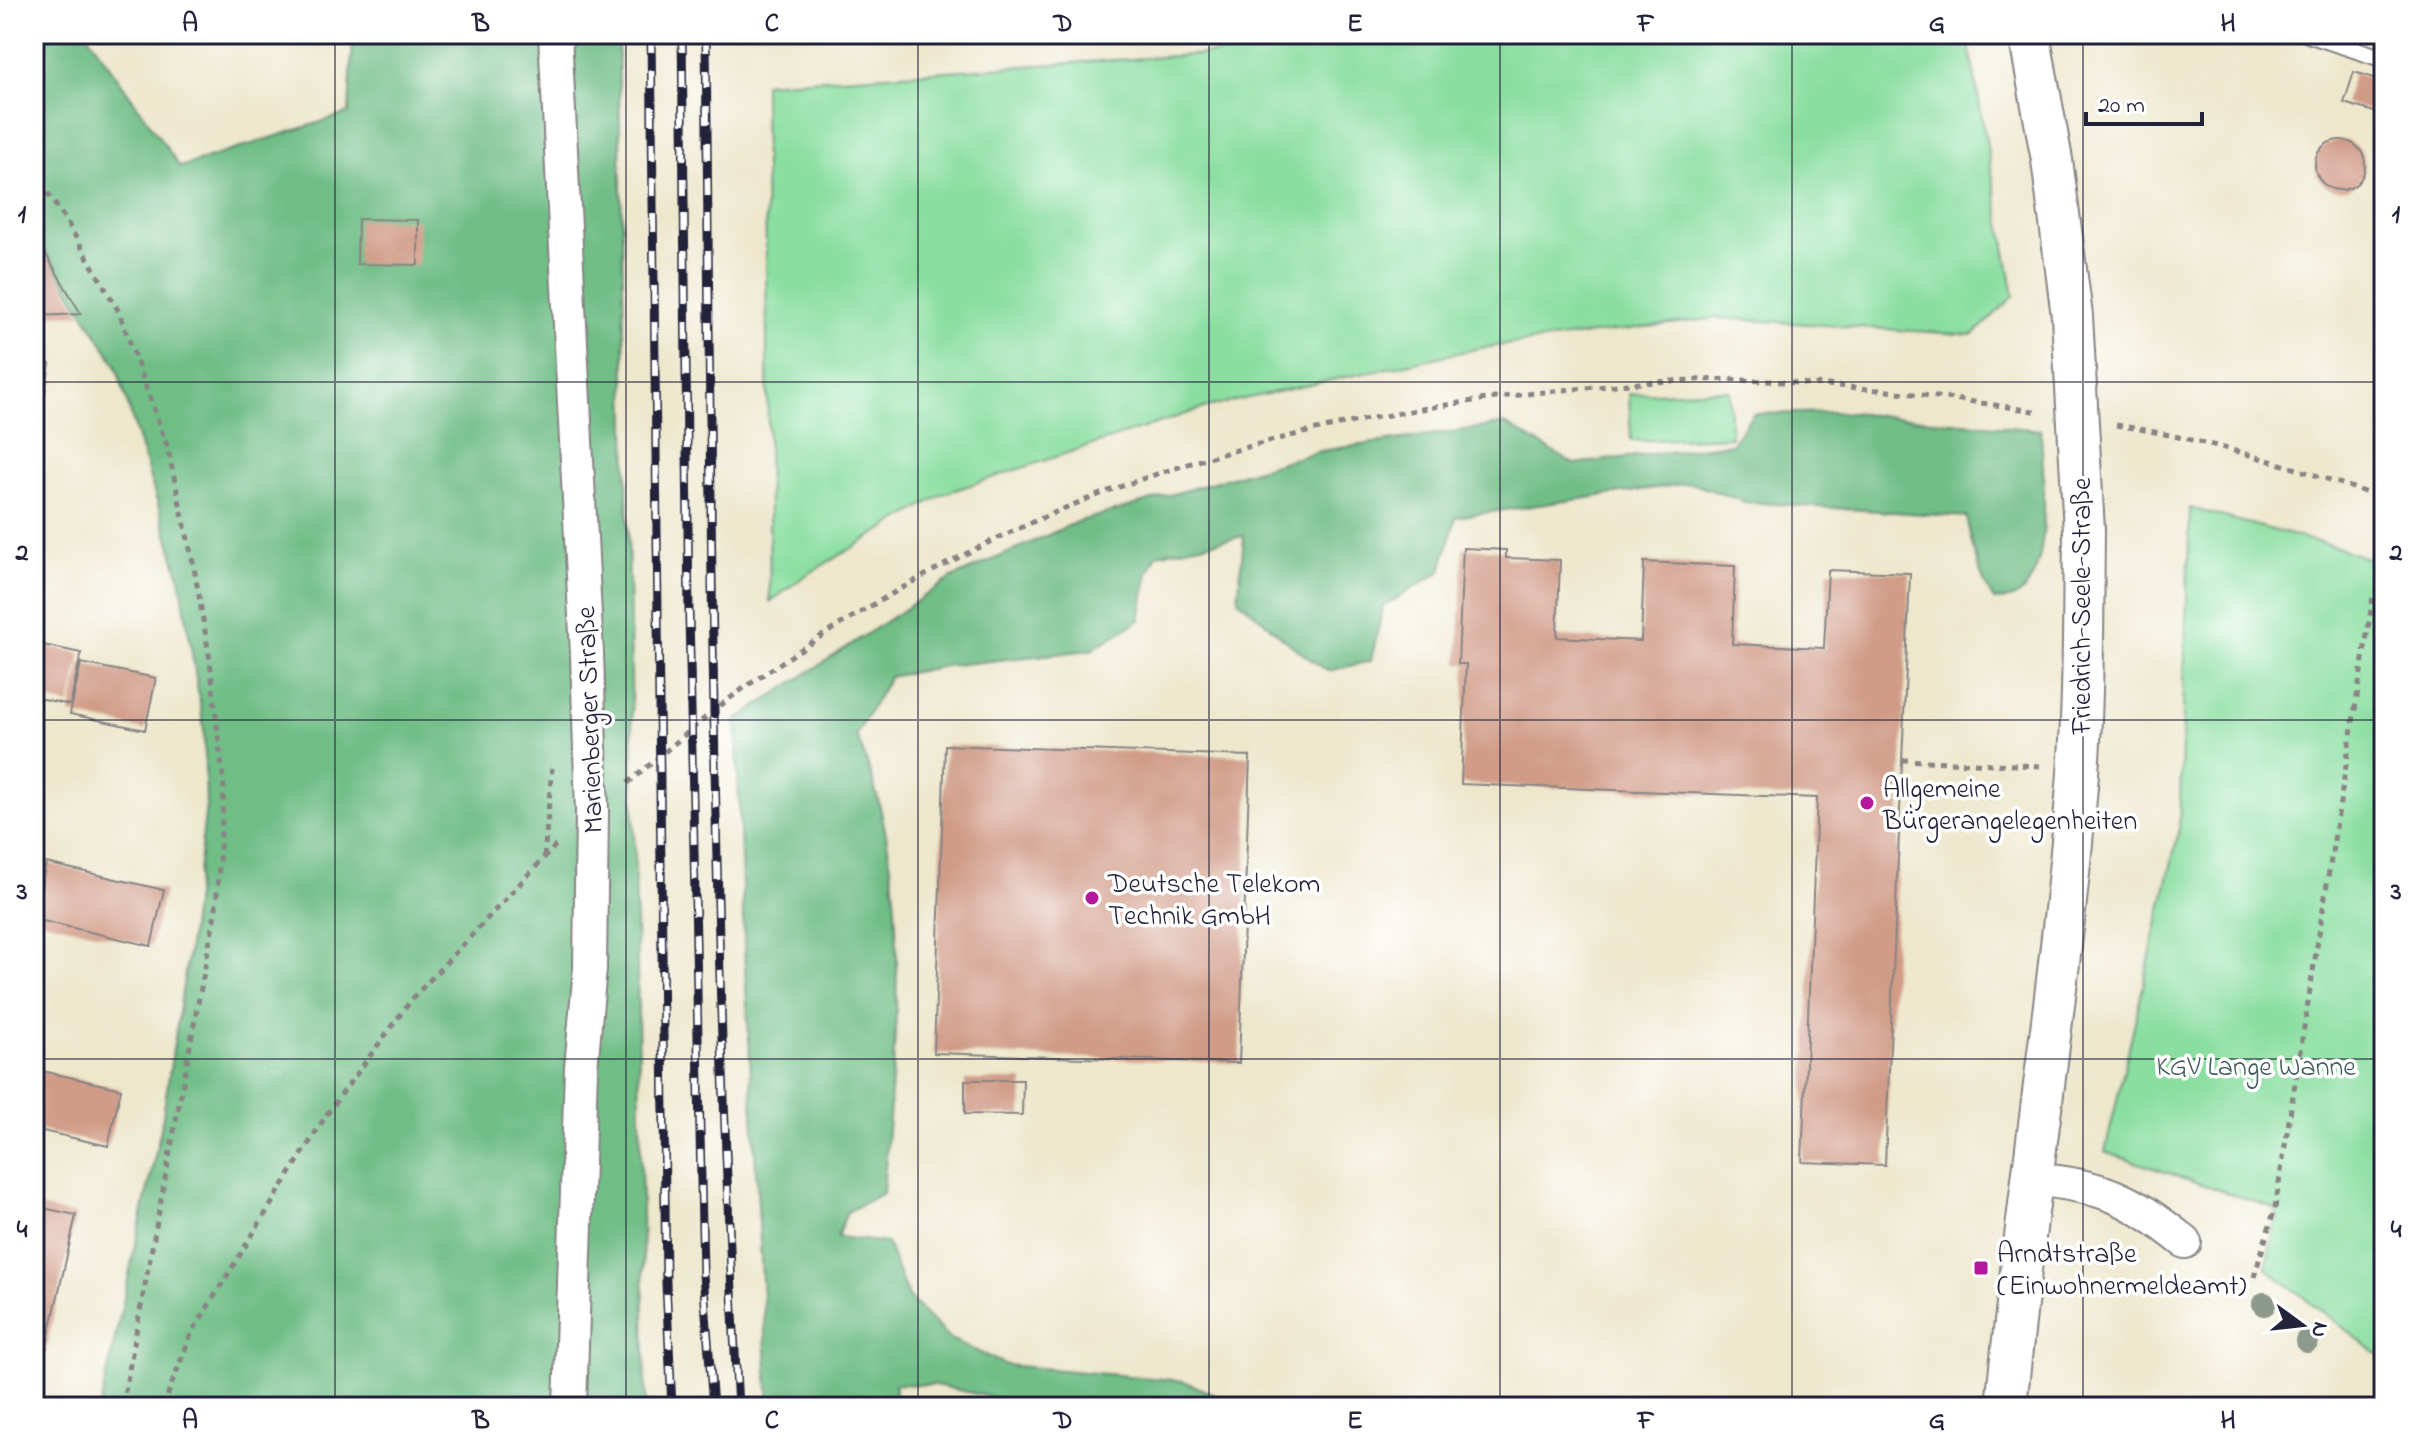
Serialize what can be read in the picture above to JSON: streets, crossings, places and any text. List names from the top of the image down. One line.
{"streets":{"street":["Friedrich-Seele-Straße","Marienberger Straße"]},"parks":["KGV Lange Wanne"],"places":{"other":["Allgemeine Bürgerangelegenheiten","Deutsche Telekom Technik GmbH"],"transit":["Arndtstraße (Einwohnermeldeamt)"]},"scale_bar":"20 m","north":"right","grid":{"columns":["A","B","C","D","E","F","G","H"],"rows":["1","2","3","4"]}}
